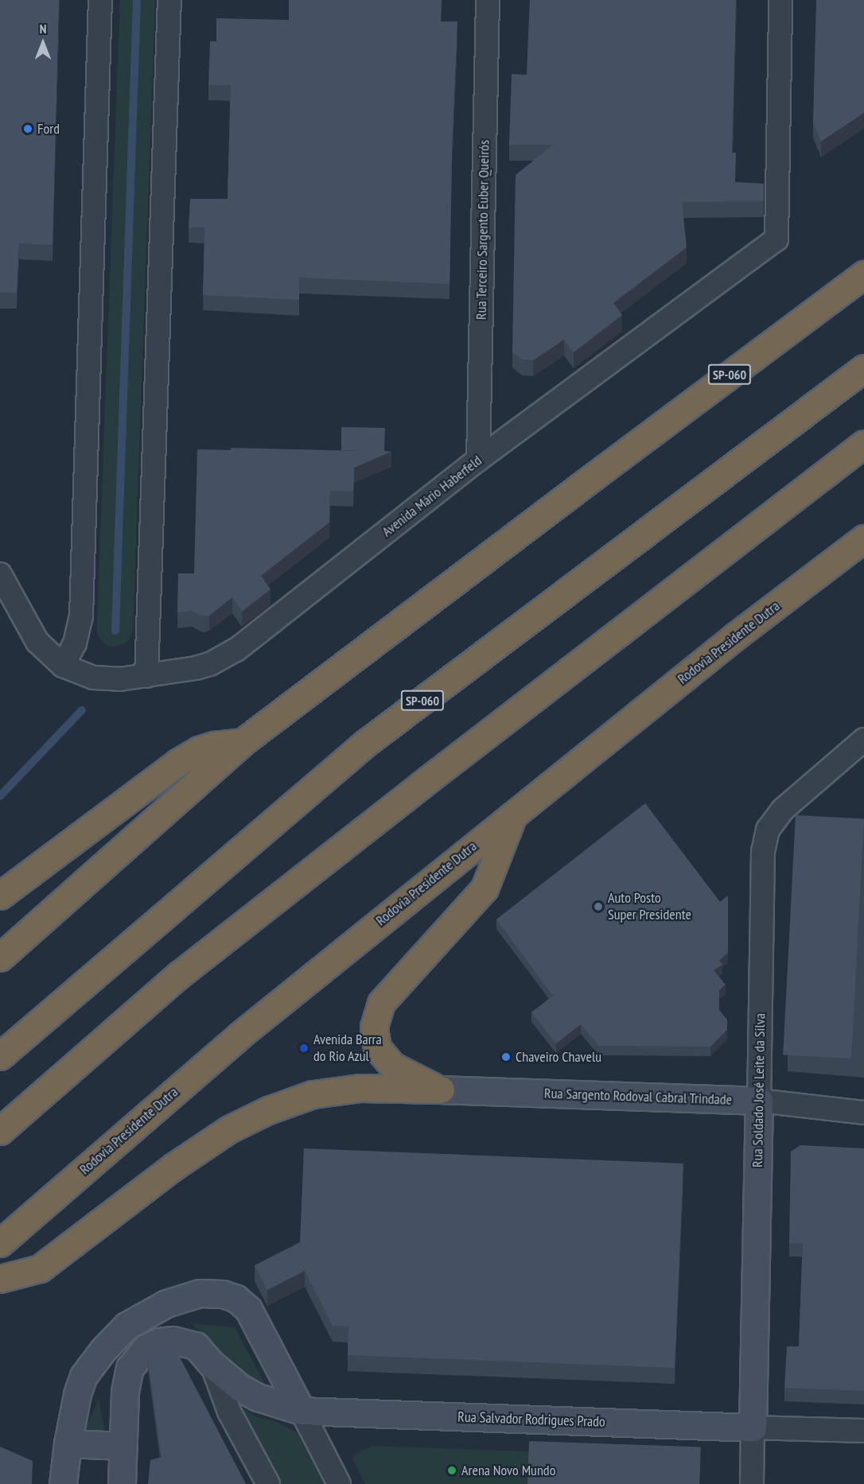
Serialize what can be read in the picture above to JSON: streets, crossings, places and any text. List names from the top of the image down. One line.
{"streets":{"highway":["SP-060","Rodovia Presidente Dutra"],"main road":["Rua Soldado José Leite da Silva","Rua Sargento Rodoval Cabral Trindade","Rua Salvador Rodrigues Prado"],"street":["Rua Terceiro Sargento Euber Queirós","Avenida Mário Haberfeld"]},"crossings":[["Rua Terceiro Sargento Euber Queirós","Avenida Mário Haberfeld"],["Rua Soldado José Leite da Silva","Rua Sargento Rodoval Cabral Trindade"],["Rua Soldado José Leite da Silva","Rua Salvador Rodrigues Prado"]],"places":["Ford","Auto Posto Super Presidente","Avenida Barra do Rio Azul","Chaveiro Chavelu","Arena Novo Mundo"],"north":"top"}
